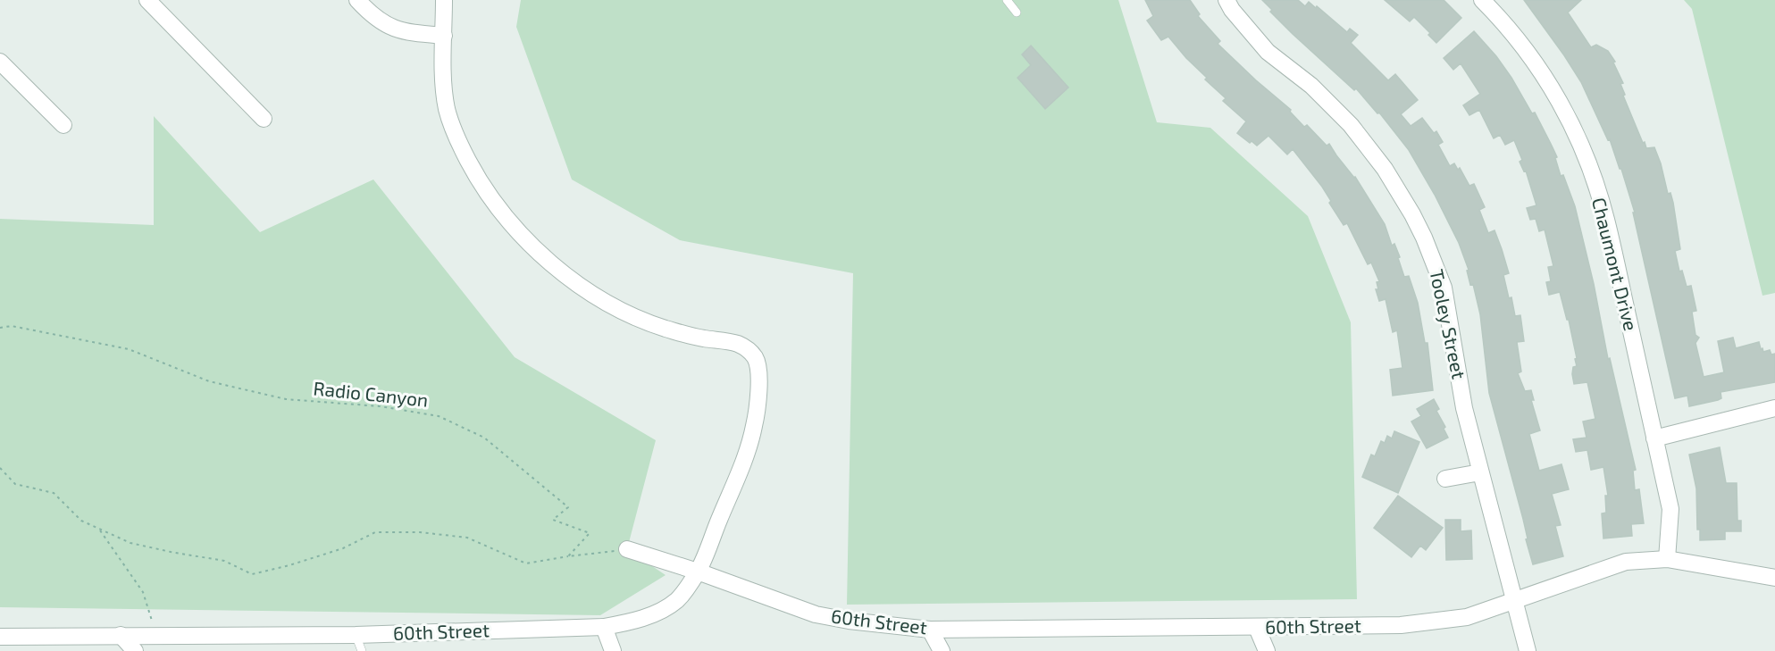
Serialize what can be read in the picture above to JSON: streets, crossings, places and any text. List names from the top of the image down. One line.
{"streets":{"street":["Chaumont Drive","Tooley Street","60th Street"],"path":["Radio Canyon"]},"crossings":[["Chaumont Drive","60th Street"],["Tooley Street","60th Street"]]}
